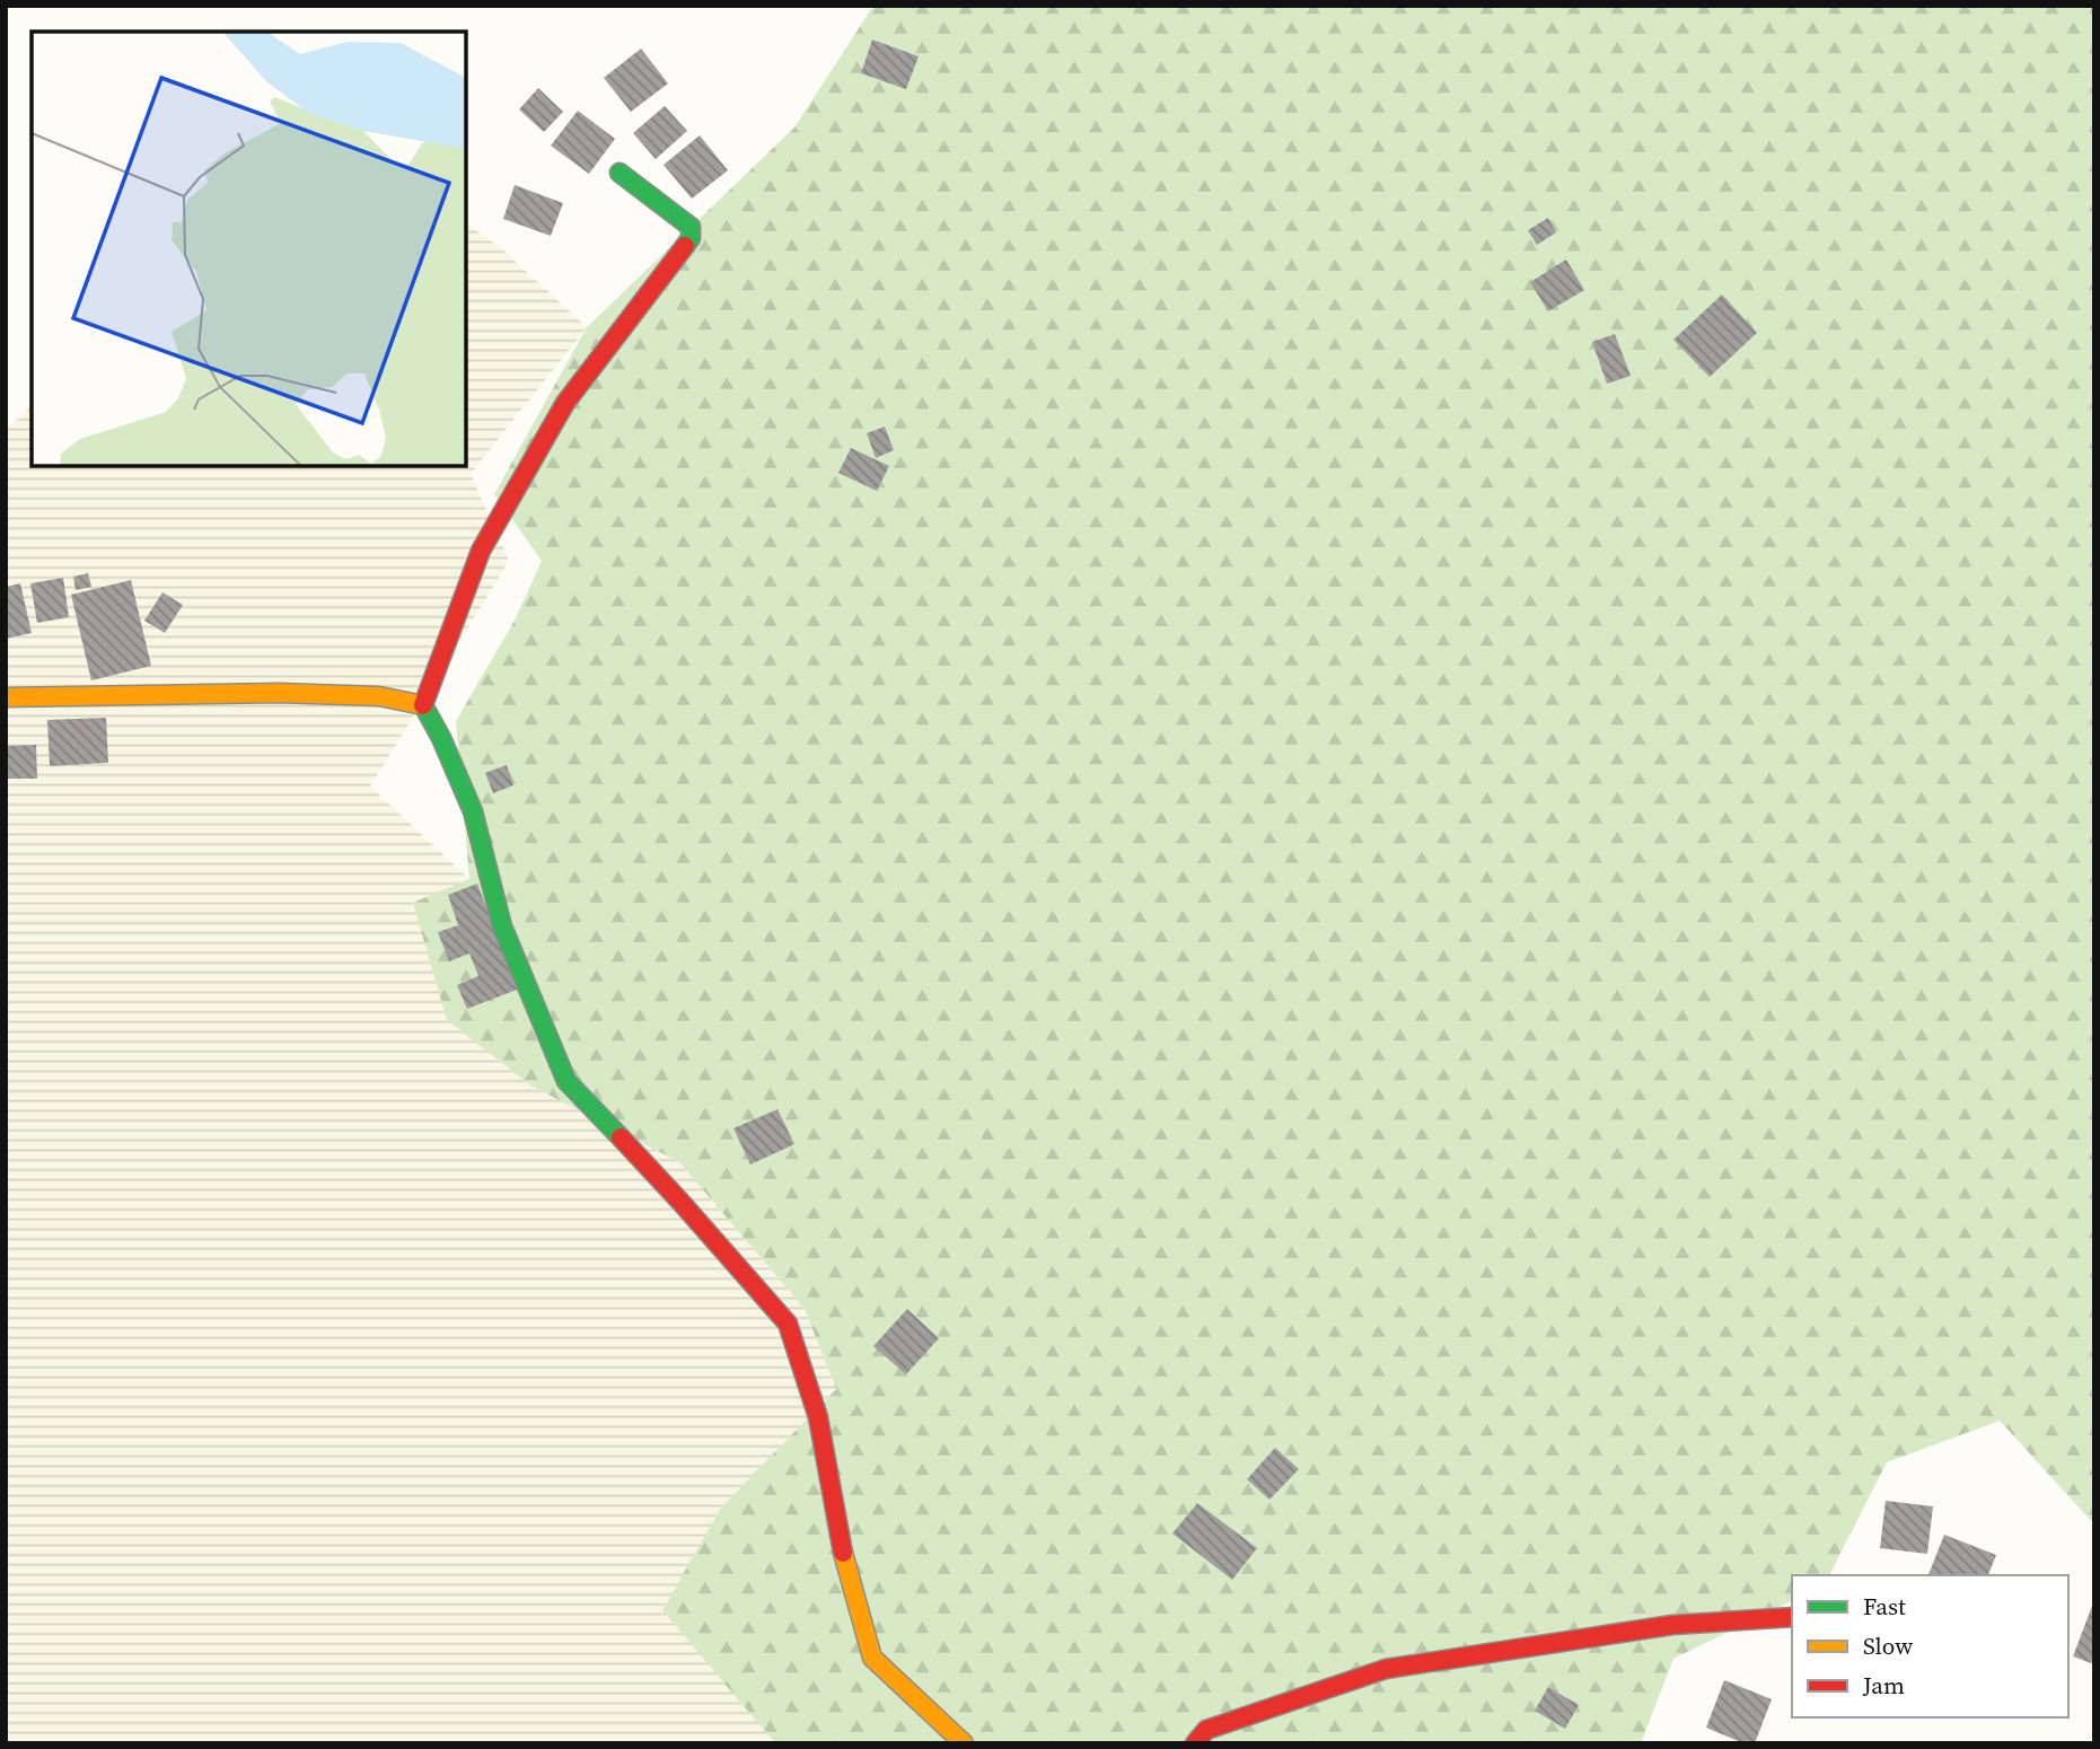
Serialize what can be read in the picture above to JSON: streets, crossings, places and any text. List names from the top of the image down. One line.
{"legend":["Fast","Slow","Jam"]}
